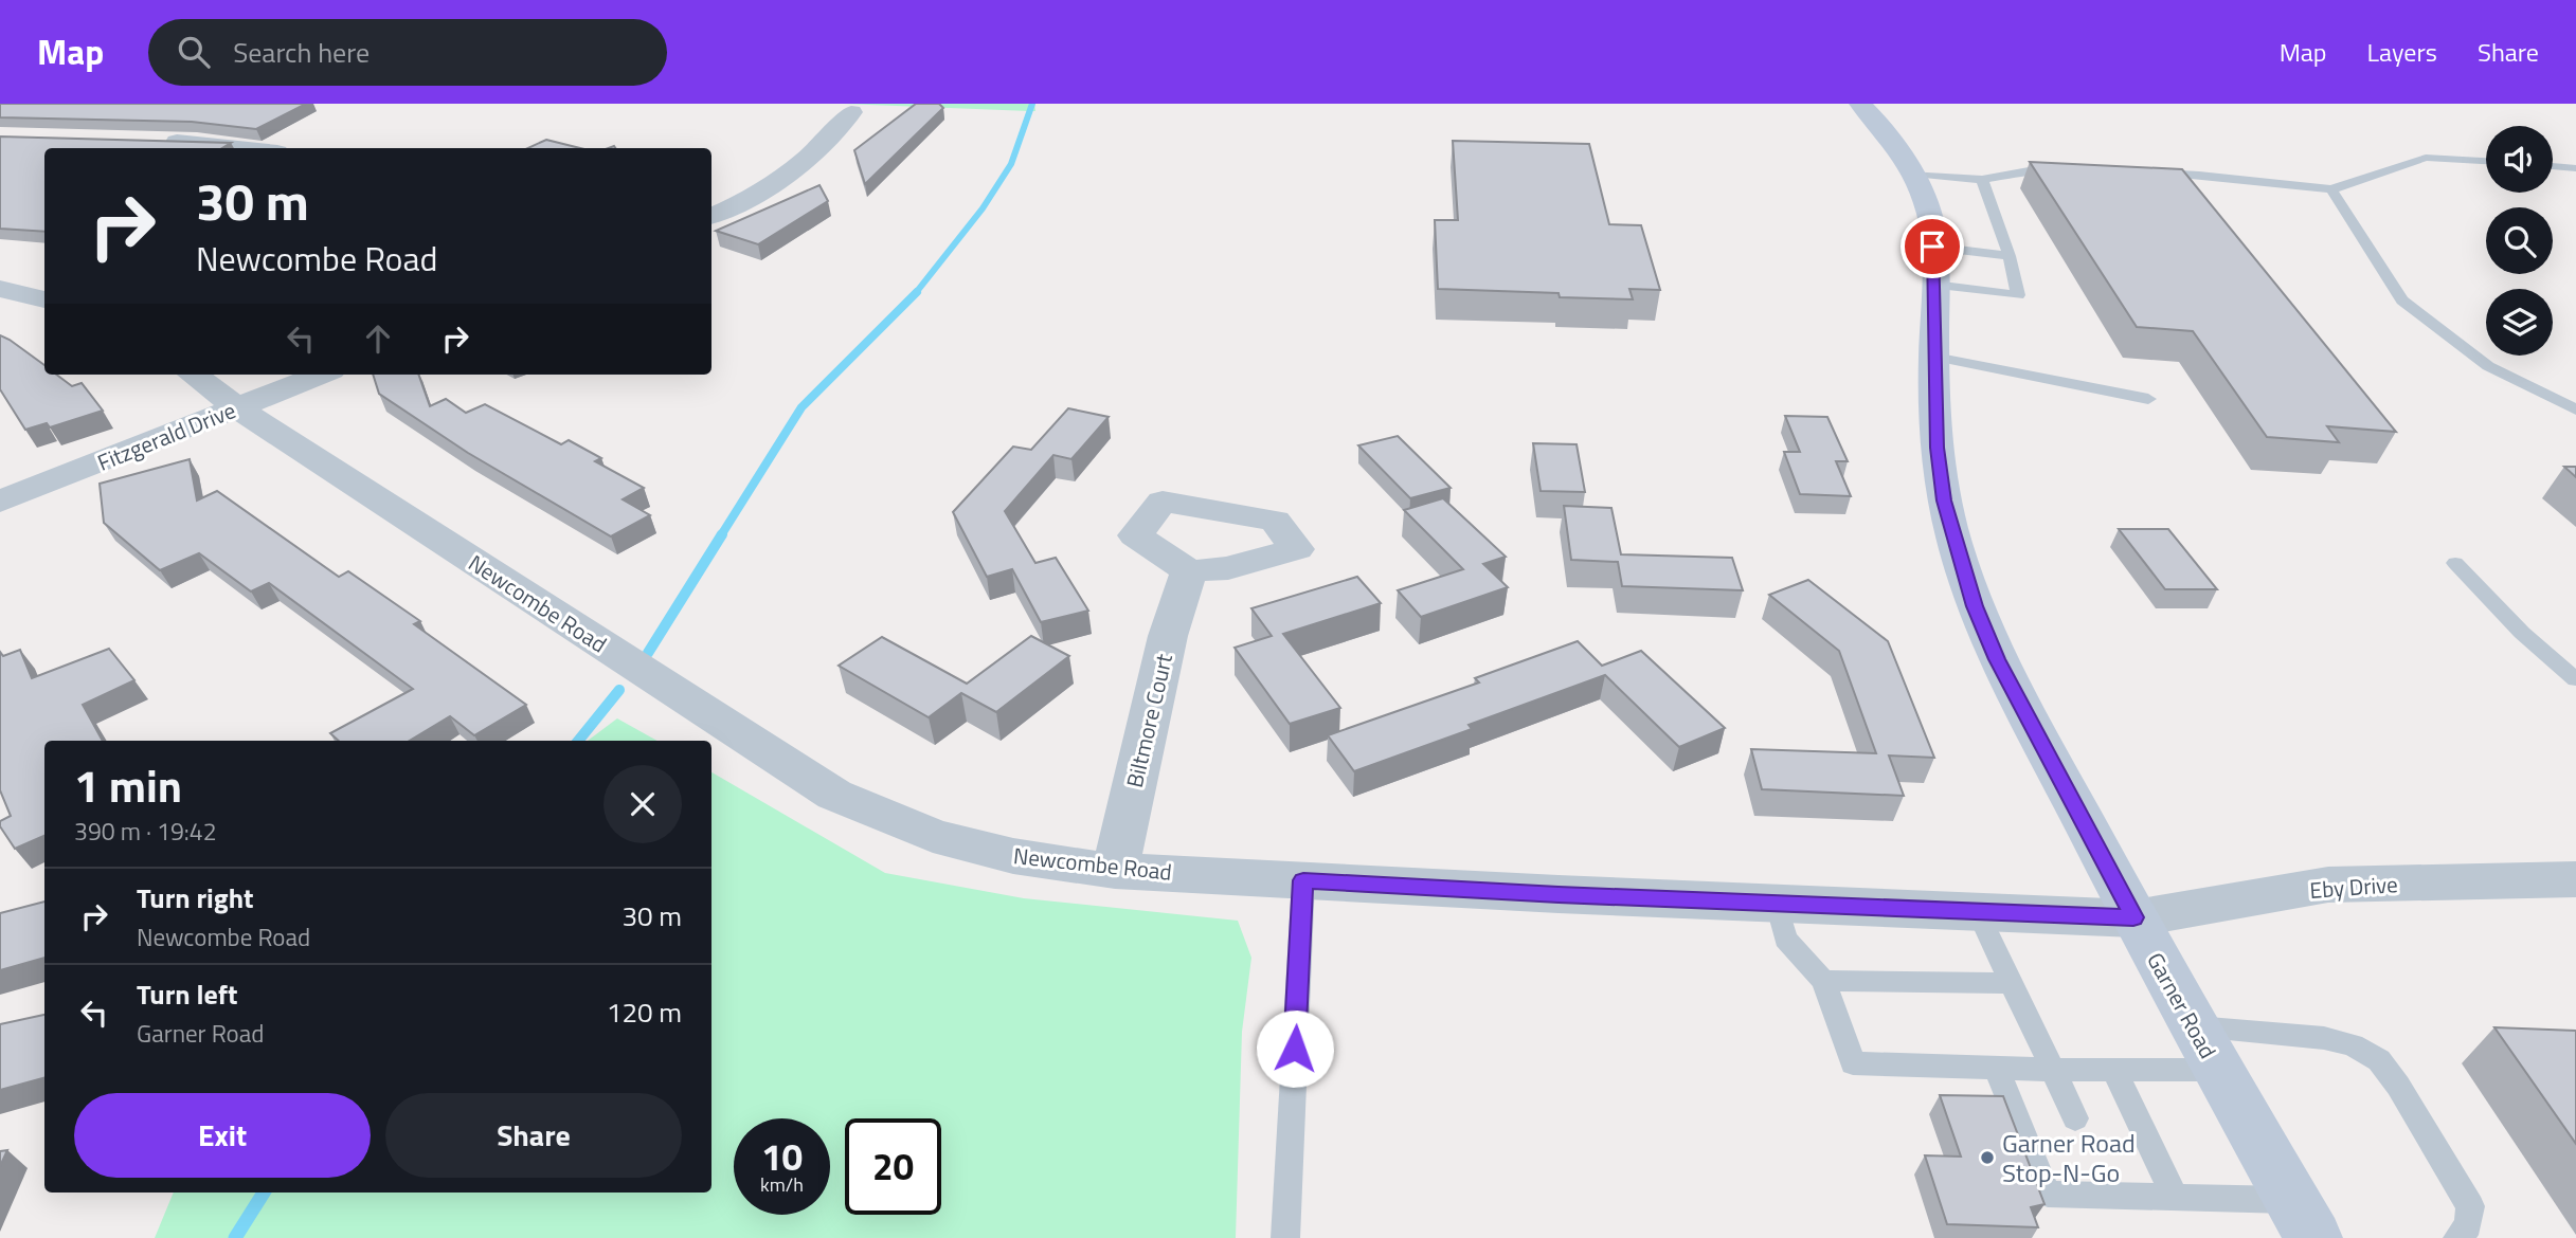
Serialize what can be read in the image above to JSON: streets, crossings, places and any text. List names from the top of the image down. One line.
{"streets":{"main road":["Garner Road"],"street":["Fitzgerald Drive","Newcombe Road","Biltmore Court","Eby Drive"]},"crossings":[["Fitzgerald Drive","Newcombe Road"],["Newcombe Road","Biltmore Court"],["Newcombe Road","Eby Drive"],["Newcombe Road","Garner Road"],["Eby Drive","Garner Road"]],"places":["Garner Road Stop-N-Go"],"page":{"header":"Map","search":"Search here","nav":["Map","Layers","Share"],"turn":["30 m","Newcombe Road"],"heading":["1 min","390 m · 19:42"],"list":[{"name":"Turn right","note":"Newcombe Road","value":"30 m"},{"name":"Turn left","note":"Garner Road","value":"120 m"}],"buttons":["Exit","Share"],"speed":"10 km/h","limit":"20"}}
